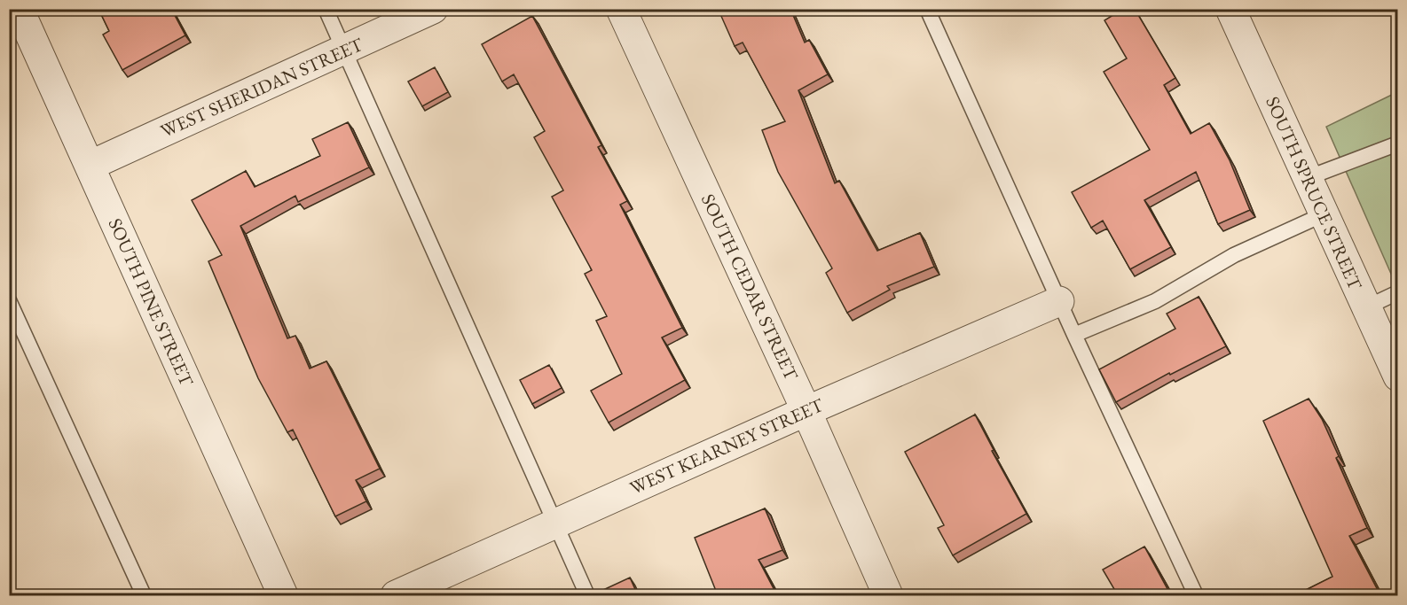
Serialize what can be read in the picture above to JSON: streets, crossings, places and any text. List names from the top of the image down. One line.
{"streets":{"street":["WEST SHERIDAN STREET","SOUTH SPRUCE STREET","SOUTH CEDAR STREET","SOUTH PINE STREET","WEST KEARNEY STREET"]},"crossings":[["WEST SHERIDAN STREET","SOUTH PINE STREET"],["SOUTH CEDAR STREET","WEST KEARNEY STREET"]]}
